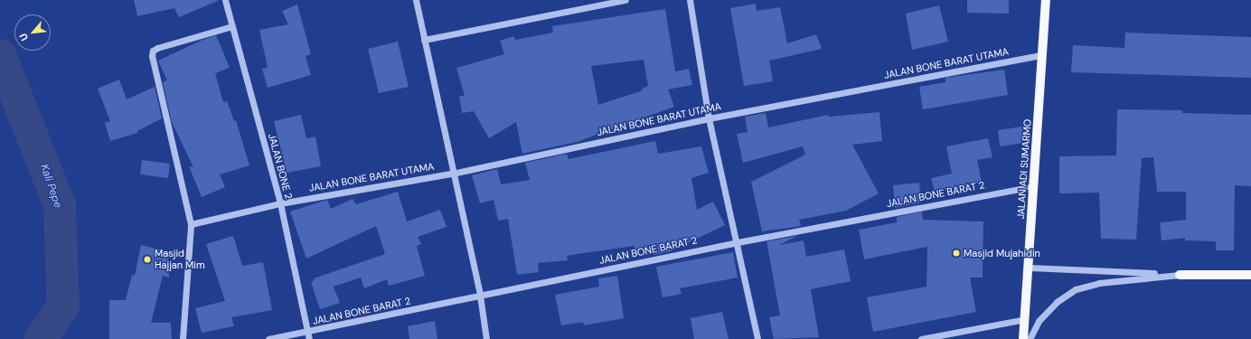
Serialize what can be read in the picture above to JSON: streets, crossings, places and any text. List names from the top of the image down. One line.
{"streets":{"main road":["JALAN ADI SUMARMO"],"street":["JALAN BONE BARAT UTAMA","JALAN BONE 2","JALAN BONE BARAT 2"]},"crossings":[["JALAN BONE BARAT UTAMA","JALAN BONE 2"],["JALAN BONE BARAT UTAMA","JALAN ADI SUMARMO"],["JALAN BONE 2","JALAN BONE BARAT 2"],["JALAN ADI SUMARMO","JALAN BONE BARAT 2"]],"water":["Kali Pepe"],"places":["Masjid Mujahidin","Masjid Hajjan Mim"],"north":"bottom left"}
